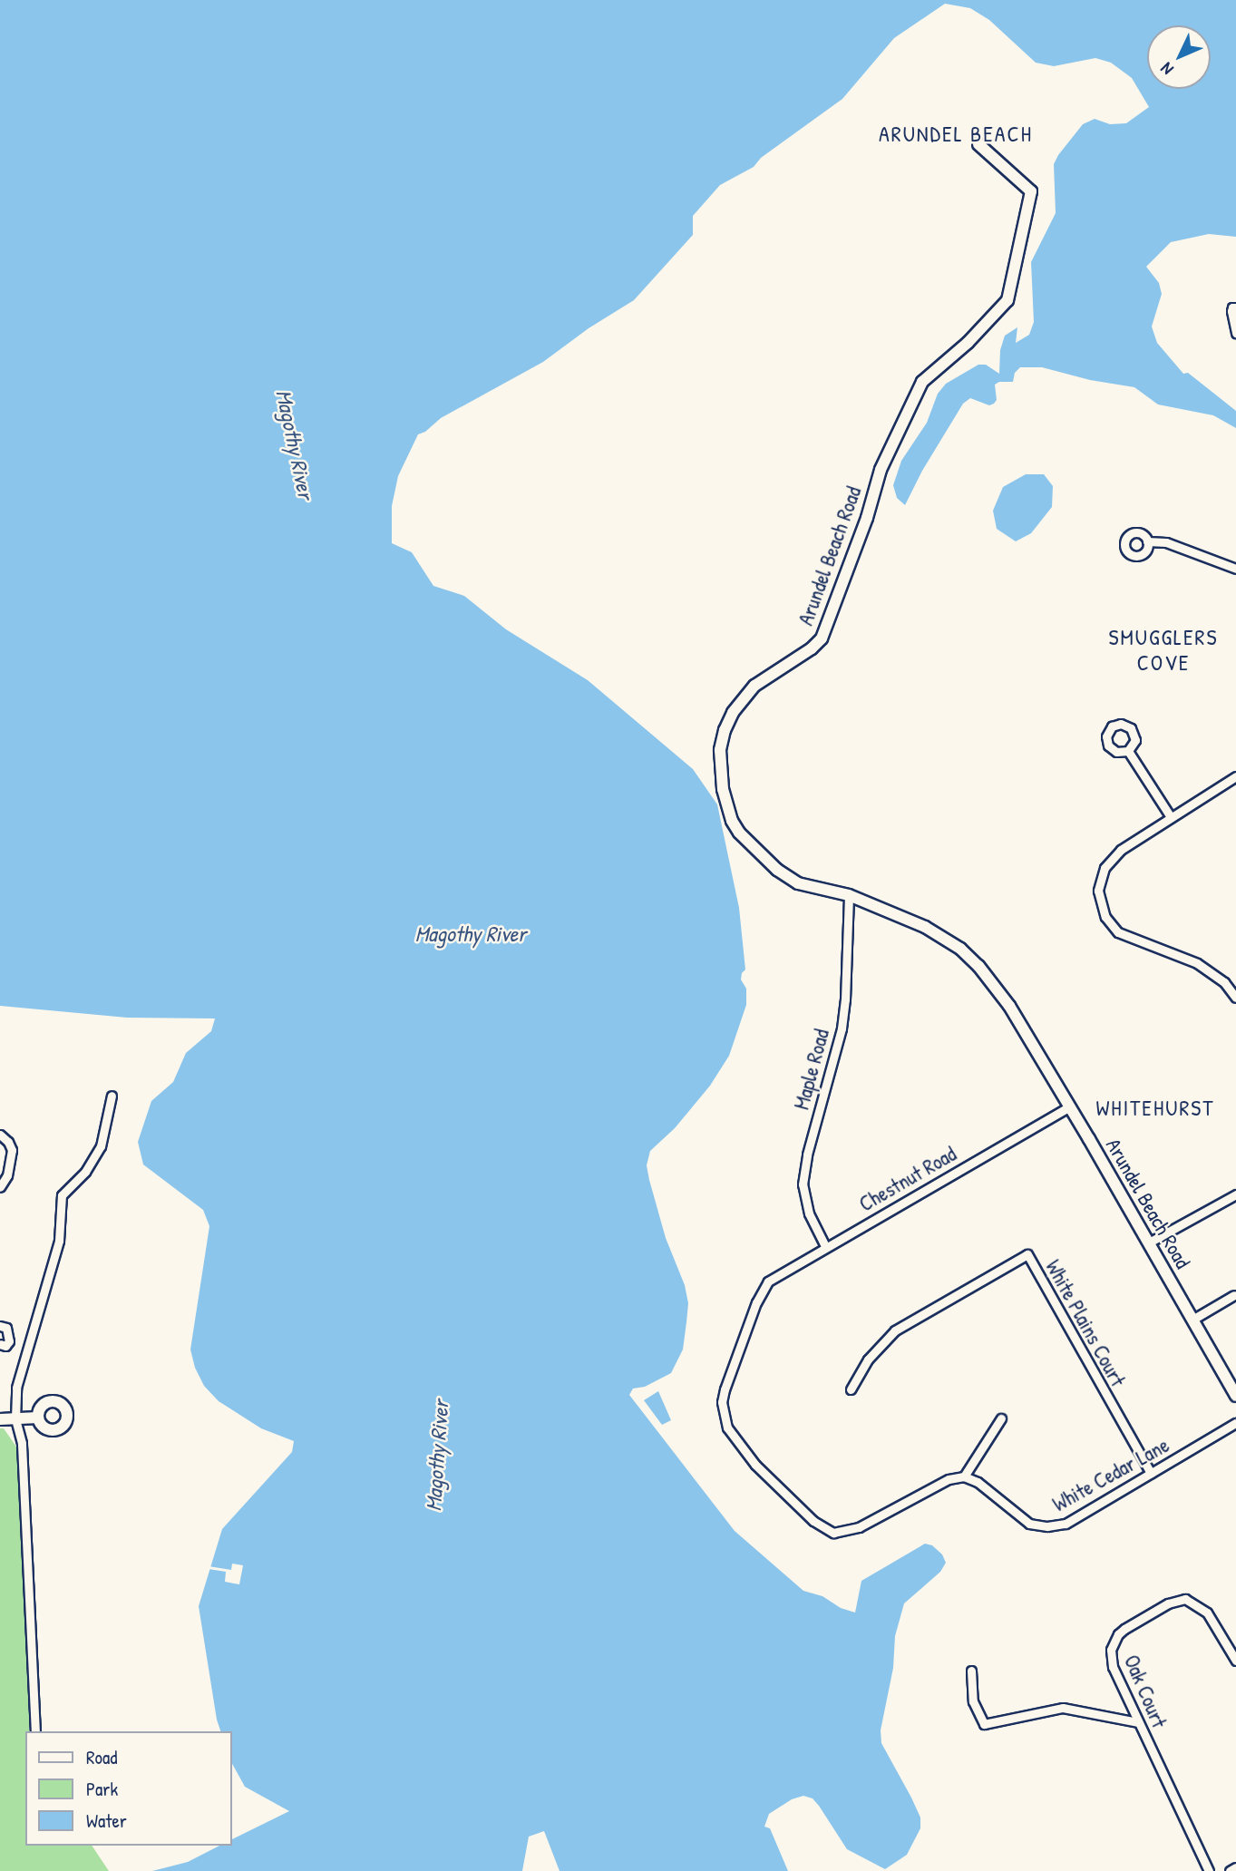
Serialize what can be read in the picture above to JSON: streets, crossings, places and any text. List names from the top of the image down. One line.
{"streets":{"street":["Arundel Beach Road","Maple Road","Chestnut Road","White Plains Court","White Cedar Lane","Oak Court"]},"crossings":[["Arundel Beach Road","Maple Road"],["Arundel Beach Road","Chestnut Road"],["Maple Road","Chestnut Road"],["Chestnut Road","White Cedar Lane"],["White Plains Court","White Cedar Lane"]],"districts":["ARUNDEL BEACH","SMUGGLERS COVE","WHITEHURST"],"water":["Magothy River"],"legend":["Road","Park","Water"],"north":"bottom left"}
